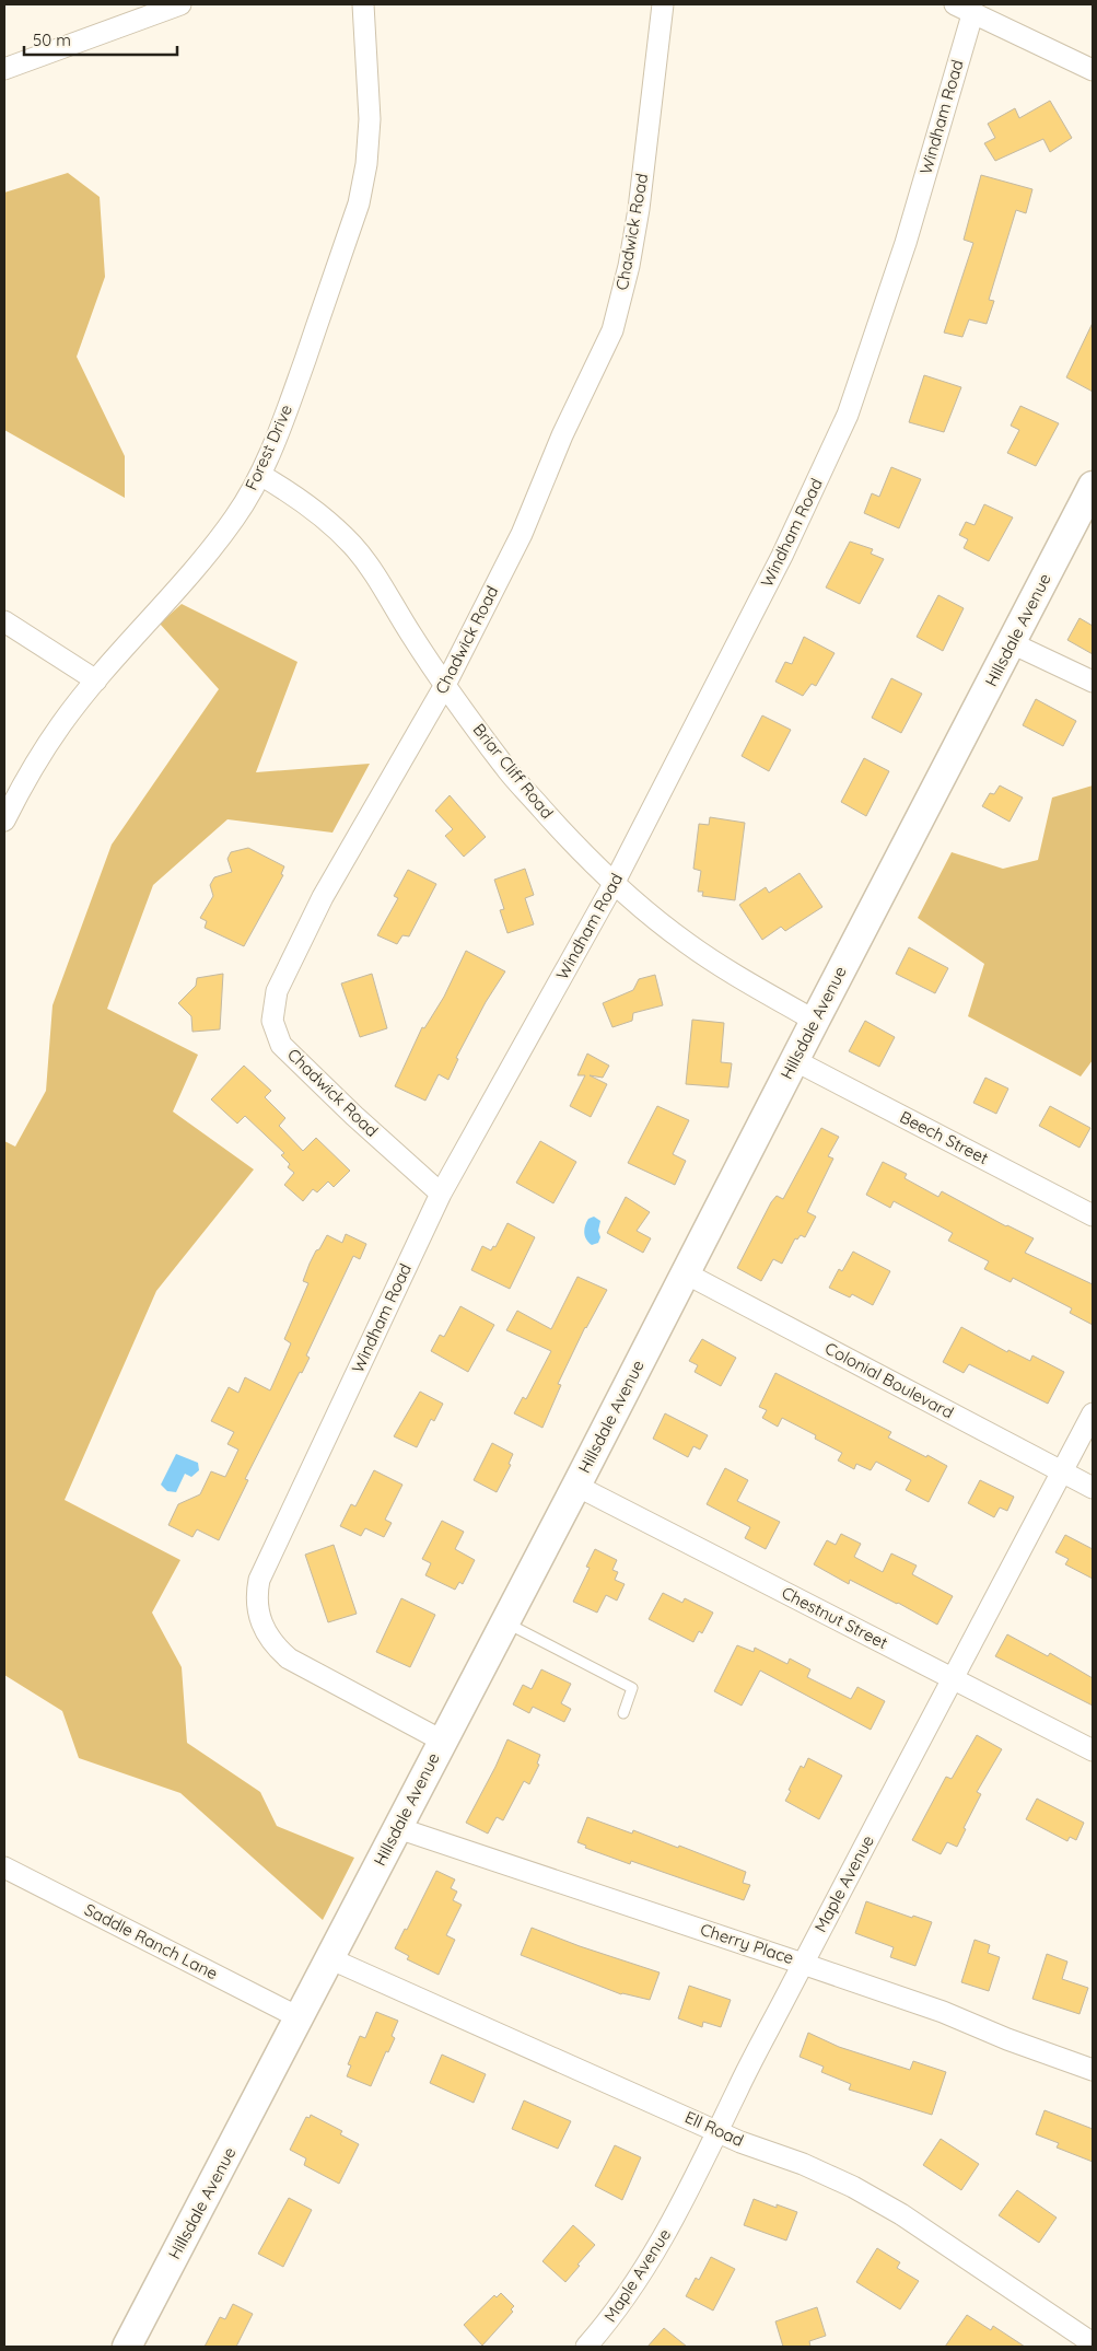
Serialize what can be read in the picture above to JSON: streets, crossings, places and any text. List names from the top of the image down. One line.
{"streets":{"street":["Windham Road","Chadwick Road","Forest Drive","Hillsdale Avenue","Briar Cliff Road","Beech Street","Colonial Boulevard","Chestnut Street","Maple Avenue","Saddle Ranch Lane","Cherry Place","Ell Road"]},"crossings":[["Windham Road","Chadwick Road"],["Windham Road","Hillsdale Avenue"],["Windham Road","Briar Cliff Road"],["Chadwick Road","Briar Cliff Road"],["Forest Drive","Briar Cliff Road"],["Hillsdale Avenue","Briar Cliff Road"],["Hillsdale Avenue","Beech Street"],["Hillsdale Avenue","Colonial Boulevard"],["Hillsdale Avenue","Chestnut Street"],["Hillsdale Avenue","Saddle Ranch Lane"],["Hillsdale Avenue","Cherry Place"],["Hillsdale Avenue","Ell Road"],["Colonial Boulevard","Maple Avenue"],["Chestnut Street","Maple Avenue"],["Maple Avenue","Cherry Place"],["Maple Avenue","Ell Road"]],"scale_bar":"50 m"}
